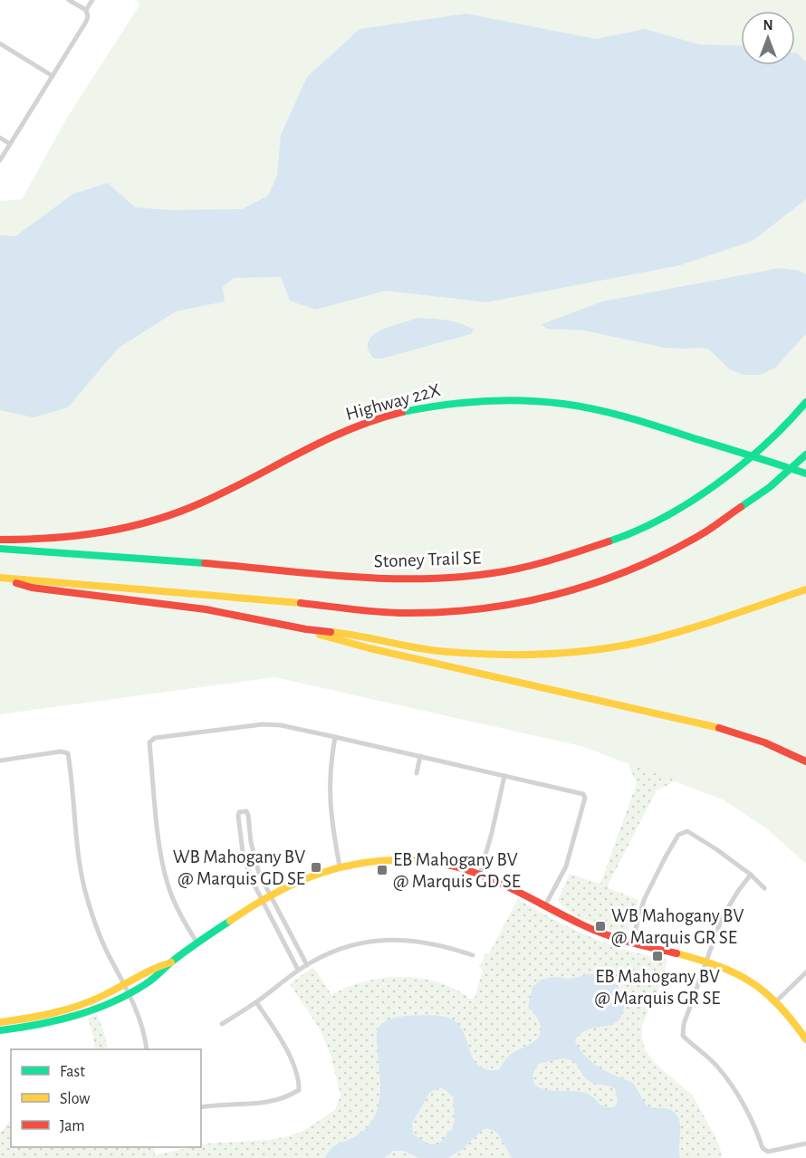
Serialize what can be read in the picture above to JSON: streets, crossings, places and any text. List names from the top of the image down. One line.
{"streets":{"main road":["Highway 22X","Stoney Trail SE"]},"places":{"transit":["WB Mahogany BV @ Marquis GD SE","EB Mahogany BV @ Marquis GD SE","WB Mahogany BV @ Marquis GR SE","EB Mahogany BV @ Marquis GR SE"]},"legend":["Fast","Slow","Jam"],"north":"top"}
